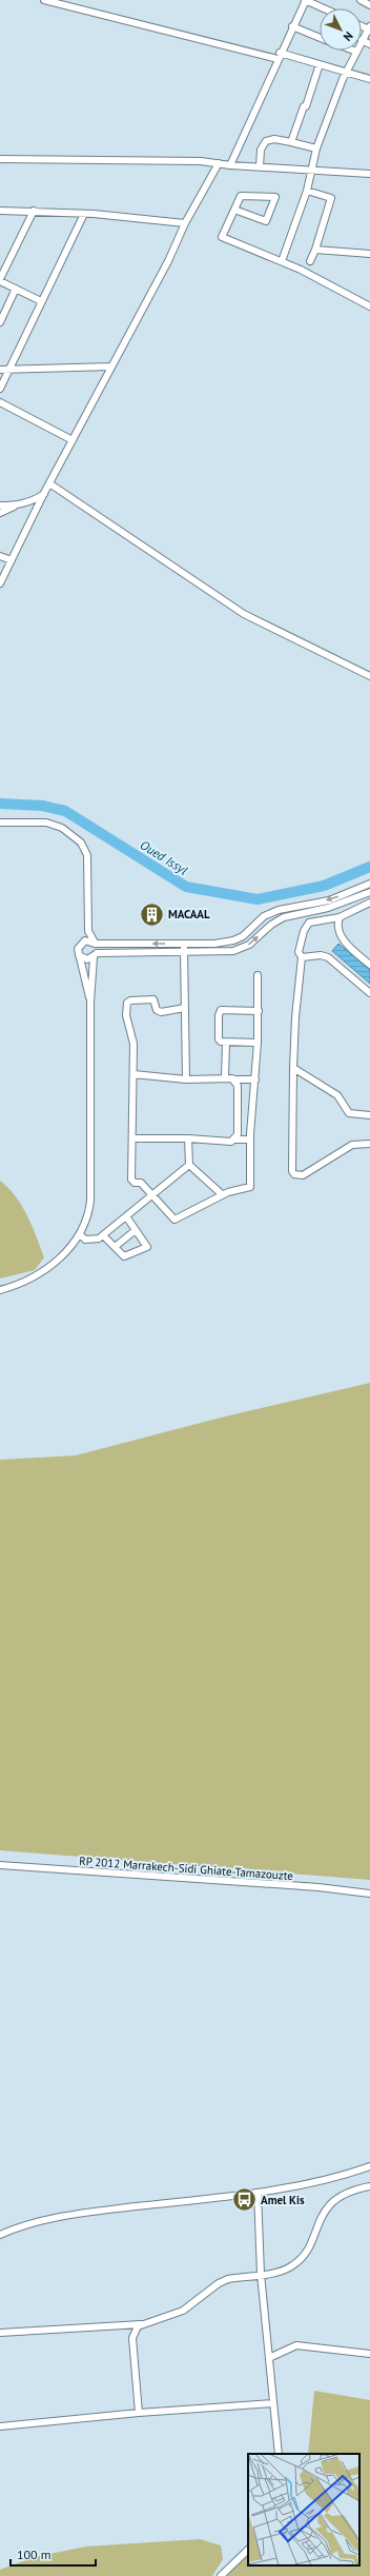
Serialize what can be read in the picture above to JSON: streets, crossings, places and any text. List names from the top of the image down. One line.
{"streets":{"street":["RP 2012 Marrakech-Sidi Ghiate-Tamazouzte"]},"water":["Oued Issyl"],"places":{"building":["MACAAL"],"bus stop":["Amel Kis"]},"scale_bar":"100 m","north":"bottom right"}
